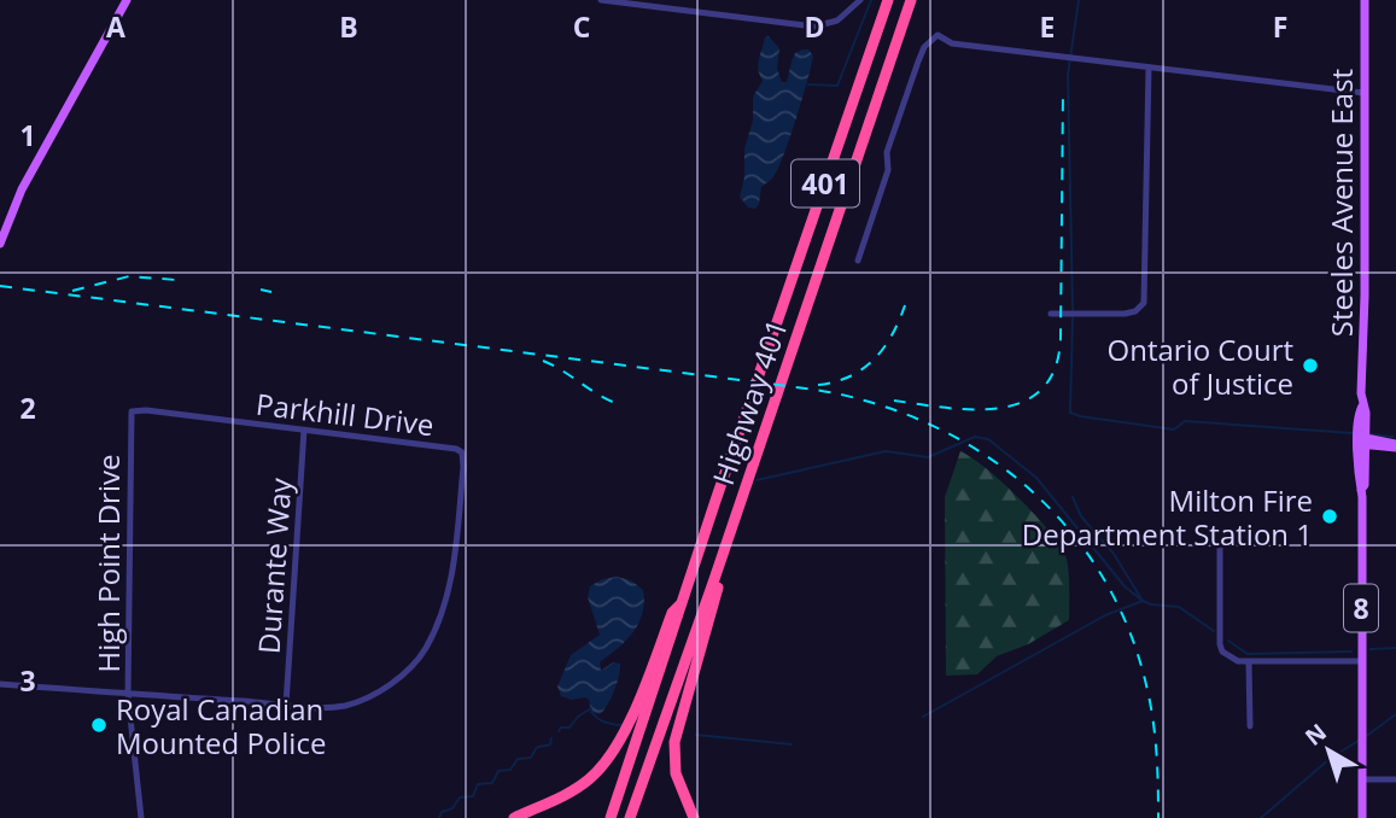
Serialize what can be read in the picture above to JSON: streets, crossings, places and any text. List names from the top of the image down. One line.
{"streets":{"highway":["401","Highway 401"],"main road":["Steeles Avenue East","8"],"street":["Parkhill Drive","High Point Drive","Durante Way"]},"crossings":[["Parkhill Drive","High Point Drive"],["Parkhill Drive","Durante Way"]],"places":["Ontario Court of Justice","Milton Fire Department Station 1","Royal Canadian Mounted Police"],"north":"top left","grid":{"columns":["A","B","C","D","E","F"],"rows":["1","2","3"]}}
